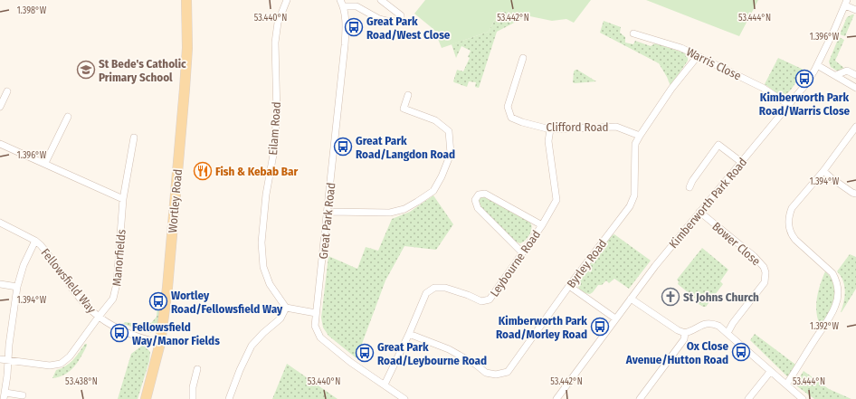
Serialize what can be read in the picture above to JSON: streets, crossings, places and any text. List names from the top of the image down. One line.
{"streets":{"main road":["Wortley Road"],"street":["Warris Close","Clifford Road","Eilam Road","Kimberworth Park Road","Great Park Road","Bower Close","Manorfields","Leybourne Road","Byrley Road","Fellowsfield Way"]},"crossings":[["Warris Close","Kimberworth Park Road"],["Warris Close","Byrley Road"],["Clifford Road","Leybourne Road"],["Clifford Road","Byrley Road"],["Wortley Road","Fellowsfield Way"],["Kimberworth Park Road","Bower Close"],["Great Park Road","Leybourne Road"],["Manorfields","Fellowsfield Way"],["Leybourne Road","Byrley Road"]],"places":{"bus stop":["Great Park Road/West Close","Kimberworth Park Road/Warris Close","Great Park Road/Langdon Road","Wortley Road/Fellowsfield Way","Kimberworth Park Road/Morley Road","Fellowsfield Way/Manor Fields","Ox Close Avenue/Hutton Road","Great Park Road/Leybourne Road"],"school or university":["St Bede's Catholic Primary School"],"restaurant":["Fish & Kebab Bar"],"church":["St Johns Church"]},"coordinates":["1.398°W","53.440°N","53.442°N","53.444°N","1.396°W","1.394°W","1.392°W","53.438°N"]}
